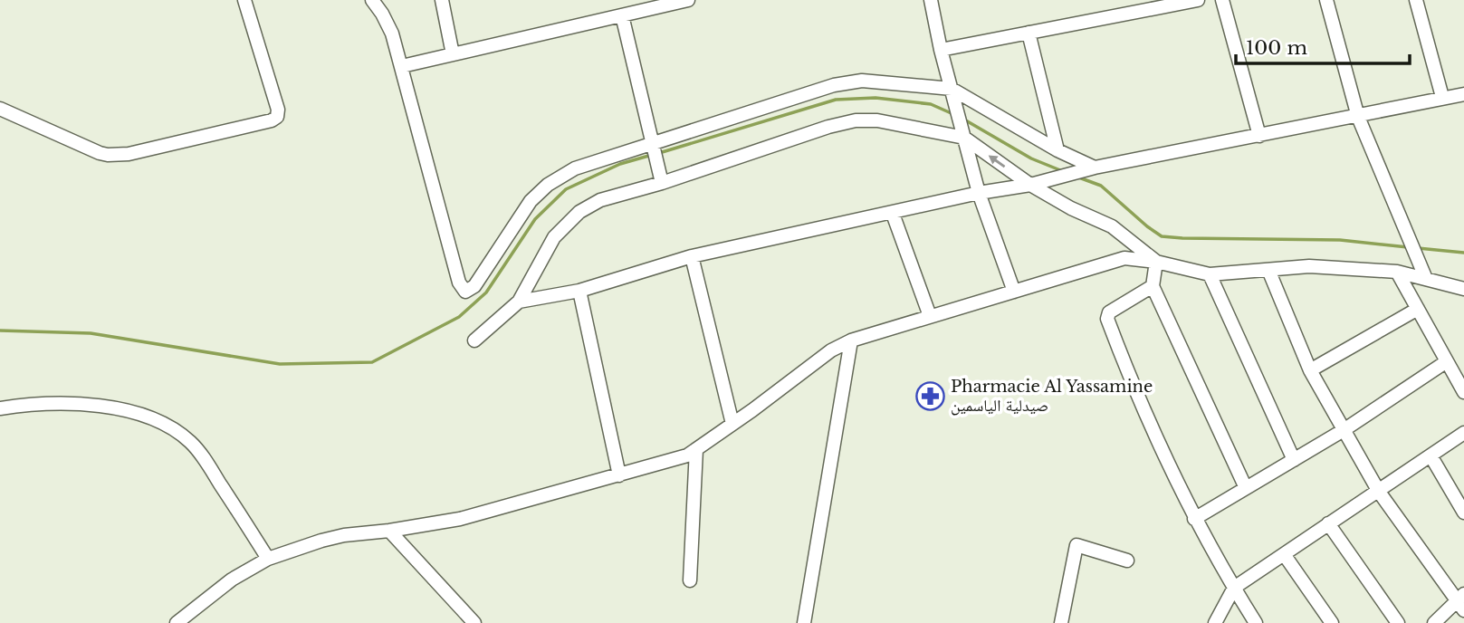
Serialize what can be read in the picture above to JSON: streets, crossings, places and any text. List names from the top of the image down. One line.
{"places":{"pharmacy":["Pharmacie Al Yassamine صيدلية الياسمين"]},"scale_bar":"100 m"}
